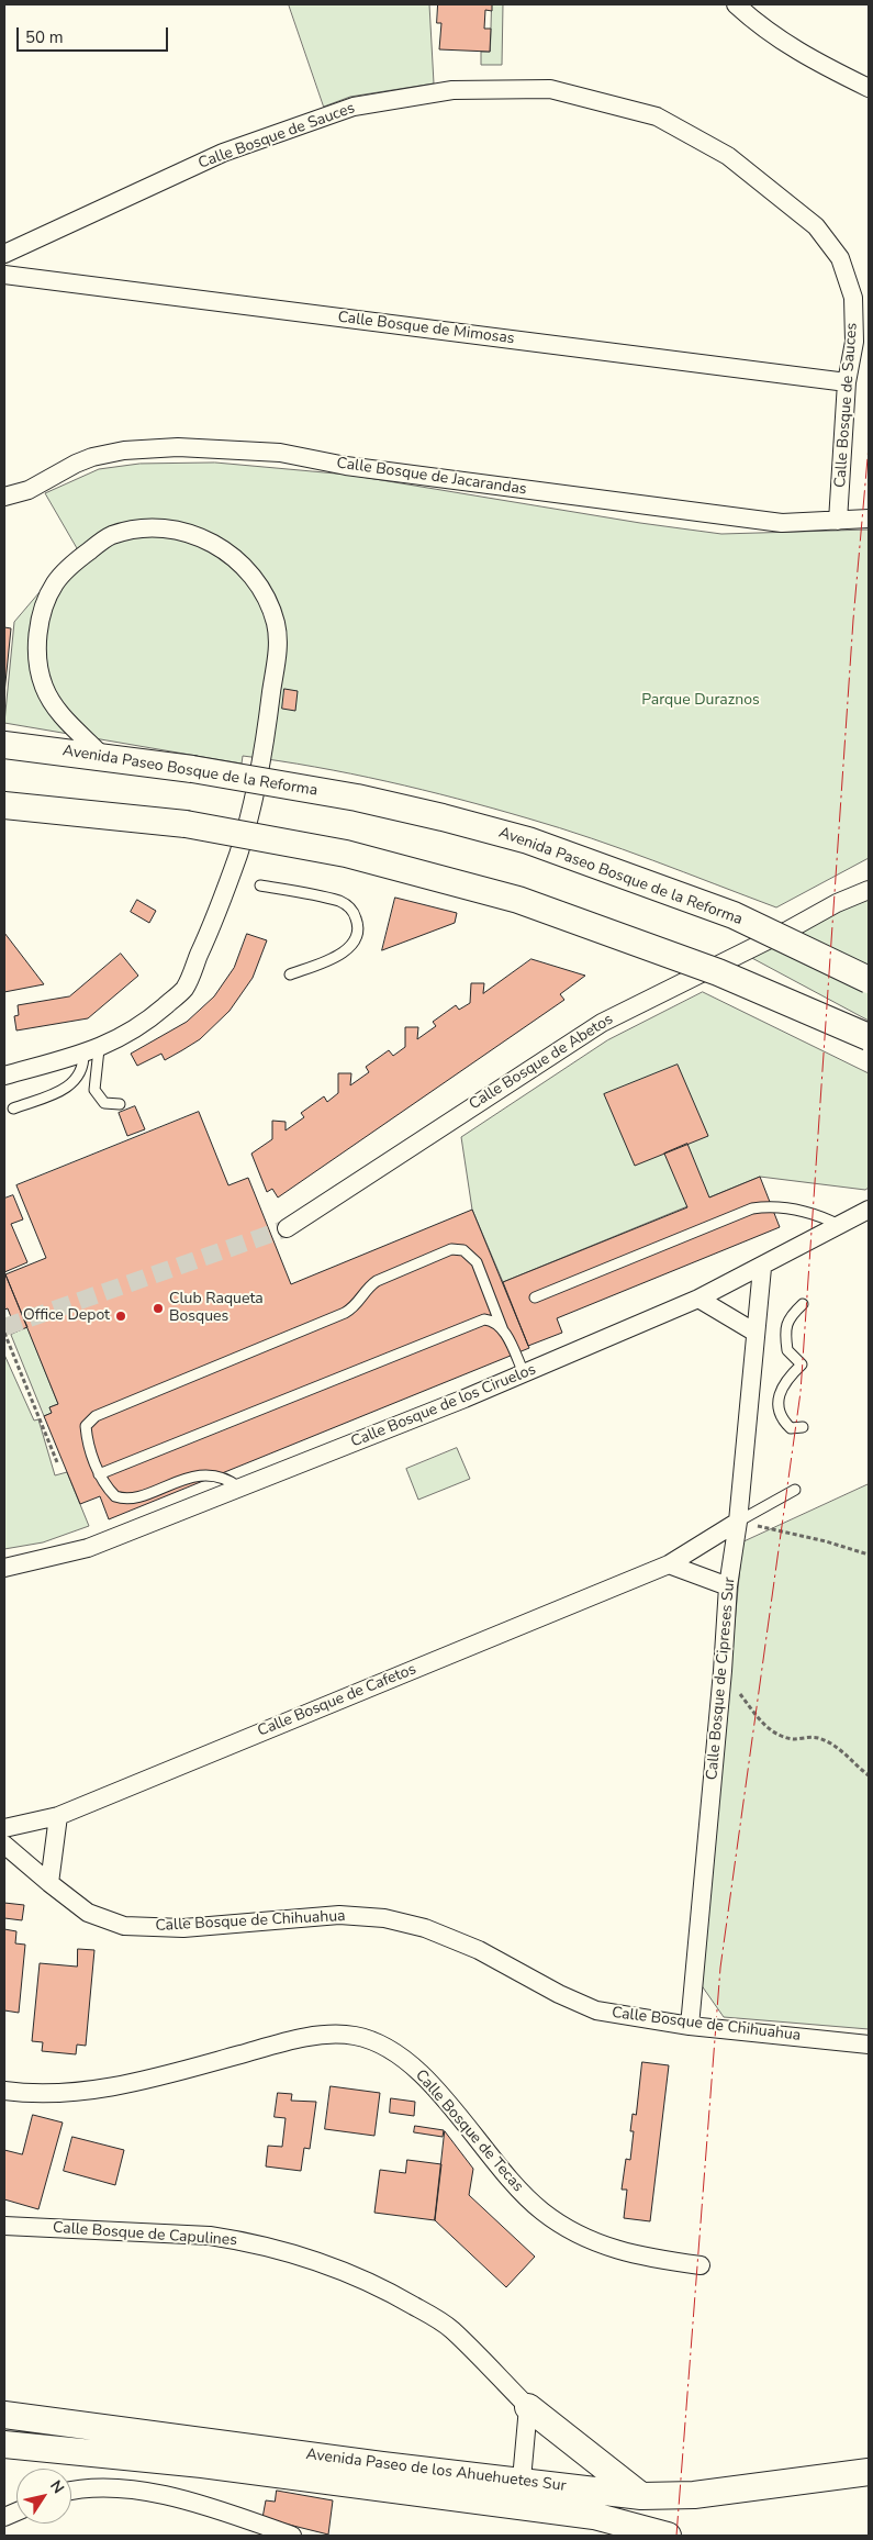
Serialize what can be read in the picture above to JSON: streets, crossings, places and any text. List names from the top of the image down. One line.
{"streets":{"main road":["Avenida Paseo Bosque de la Reforma","Avenida Paseo de los Ahuehuetes Sur"],"street":["Calle Bosque de Sauces","Calle Bosque de Mimosas","Calle Bosque de Jacarandas","Calle Bosque de Abetos","Calle Bosque de los Ciruelos","Calle Bosque de Cipreses Sur","Calle Bosque de Cafetos","Calle Bosque de Chihuahua","Calle Bosque de Tecas","Calle Bosque de Capulines"]},"crossings":[["Calle Bosque de Sauces","Calle Bosque de Mimosas"],["Calle Bosque de Sauces","Calle Bosque de Jacarandas"],["Calle Bosque de los Ciruelos","Calle Bosque de Cipreses Sur"],["Calle Bosque de Cipreses Sur","Calle Bosque de Cafetos"],["Calle Bosque de Cipreses Sur","Calle Bosque de Chihuahua"]],"parks":["Parque Duraznos"],"places":["Club Raqueta Bosques","Office Depot"],"scale_bar":"50 m","north":"top right"}
